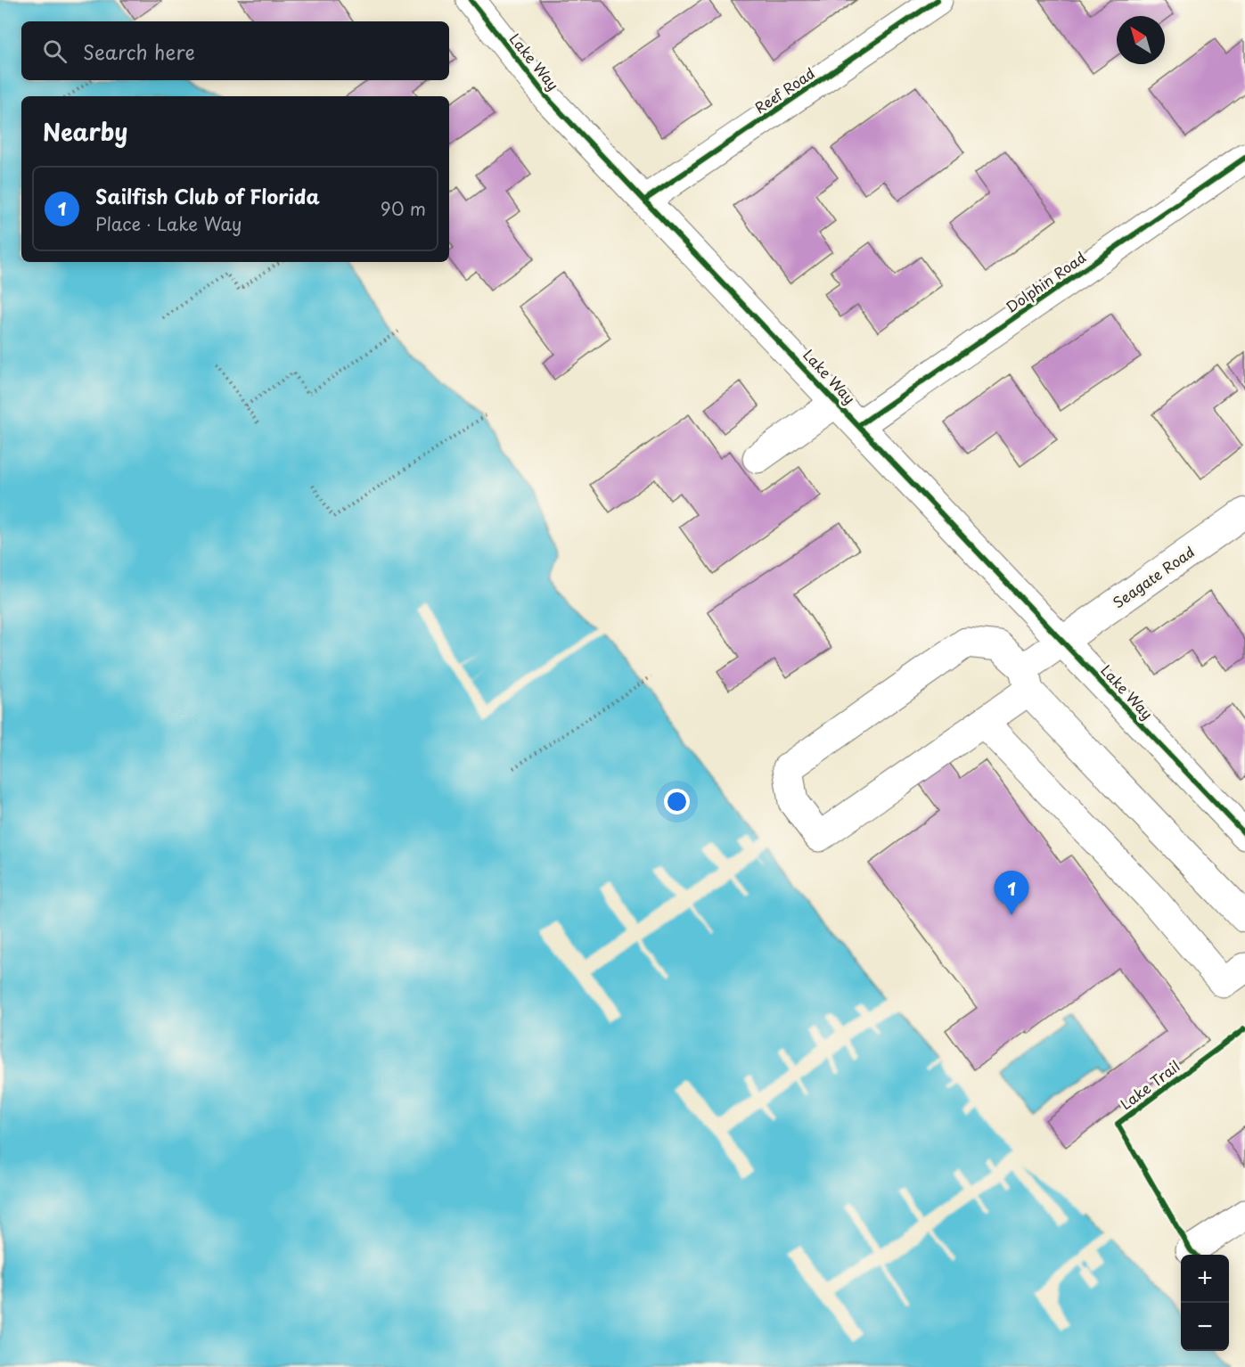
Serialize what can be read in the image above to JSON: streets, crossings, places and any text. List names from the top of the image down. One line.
{"streets":{"street":["Lake Way","Reef Road","Dolphin Road","Seagate Road"],"cycle path":["Lake Trail"]},"crossings":[["Lake Way","Reef Road"],["Lake Way","Dolphin Road"],["Lake Way","Seagate Road"]],"north":"top left","page":{"search":"Search here","heading":"Nearby","list":[{"mark":"1","name":"Sailfish Club of Florida","note":"Place · Lake Way","value":"90 m"}],"pins":"1","map_buttons":["+","−"]}}
